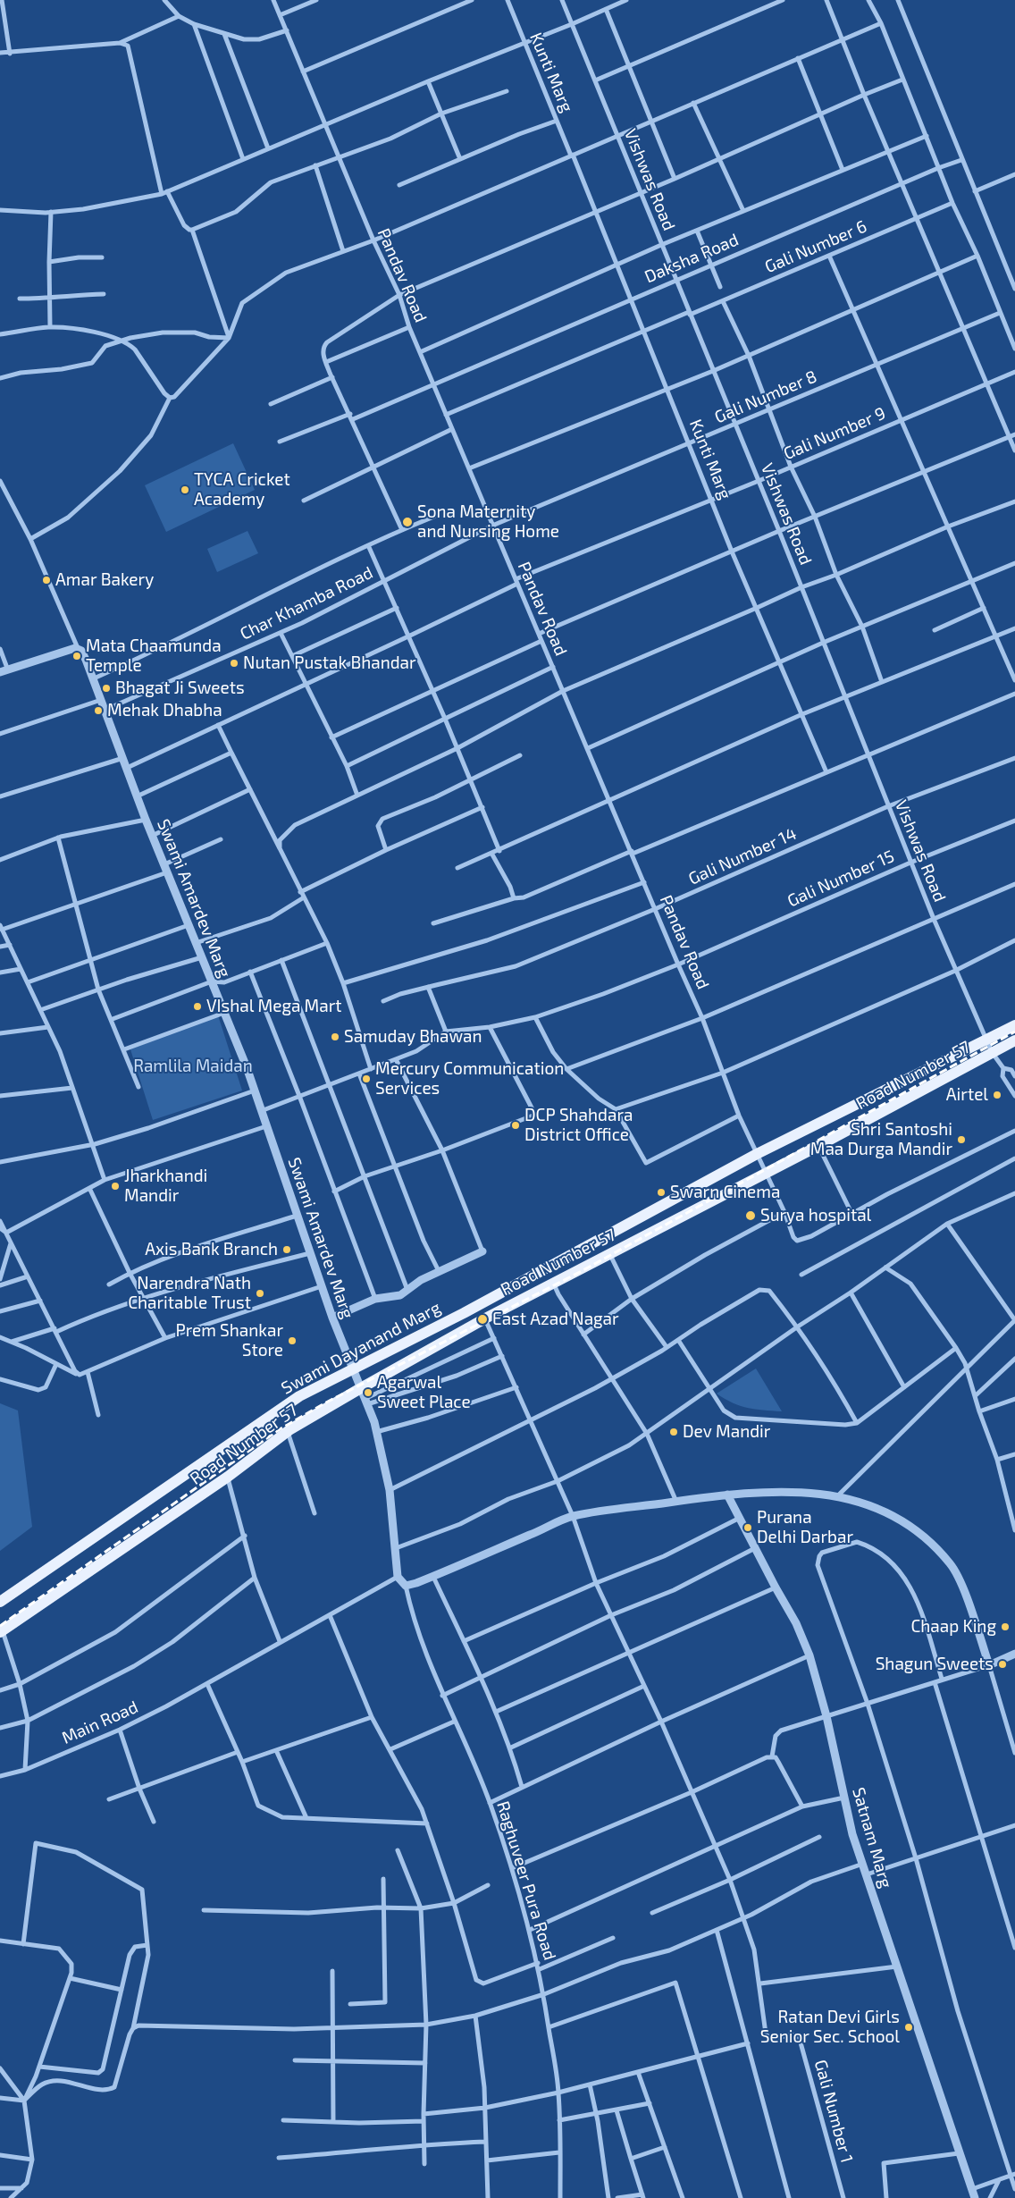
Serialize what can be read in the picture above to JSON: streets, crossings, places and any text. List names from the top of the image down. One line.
{"streets":{"main road":["Road Number 57","Swami Dayanand Marg"],"street":["Kunti Marg","Vishwas Road","Gali Number 6","Daksha Road","Pandav Road","Gali Number 8","Gali Number 9","Char Khamba Road","Gali Number 14","Gali Number 15","Swami Amardev Marg","Main Road","Satnam Marg","Raghuveer Pura Road","Gali Number 1"]},"crossings":[["Kunti Marg","Gali Number 6"],["Kunti Marg","Daksha Road"],["Kunti Marg","Gali Number 8"],["Kunti Marg","Gali Number 9"],["Vishwas Road","Gali Number 6"],["Vishwas Road","Daksha Road"],["Vishwas Road","Gali Number 8"],["Vishwas Road","Gali Number 9"],["Vishwas Road","Gali Number 14"],["Vishwas Road","Gali Number 15"],["Vishwas Road","Road Number 57"],["Gali Number 6","Pandav Road"],["Daksha Road","Pandav Road"],["Pandav Road","Gali Number 8"],["Pandav Road","Gali Number 9"],["Pandav Road","Char Khamba Road"],["Pandav Road","Gali Number 14"],["Pandav Road","Gali Number 15"],["Pandav Road","Road Number 57"],["Pandav Road","Swami Dayanand Marg"],["Gali Number 8","Char Khamba Road"],["Gali Number 9","Swami Amardev Marg"],["Char Khamba Road","Swami Amardev Marg"],["Swami Amardev Marg","Road Number 57"],["Swami Amardev Marg","Swami Dayanand Marg"],["Road Number 57","Swami Dayanand Marg"]],"parks":["Ramlila Maidan"],"places":["TYCA Cricket Academy","Sona Maternity and Nursing Home","Amar Bakery","Mata Chaamunda Temple","Nutan Pustak Bhandar","Bhagat Ji Sweets","Mehak Dhabha","VIshal Mega Mart","Samuday Bhawan","Mercury Communication Services","Airtel","DCP Shahdara District Office","Shri Santoshi Maa Durga Mandir","Jharkhandi Mandir","Swarn Cinema","Surya hospital","Axis Bank Branch","Narendra Nath Charitable Trust","East Azad Nagar","Prem Shankar Store","Agarwal Sweet Place","Dev Mandir","Purana Delhi Darbar","Chaap King","Shagun Sweets","Ratan Devi Girls Senior Sec. School"]}
